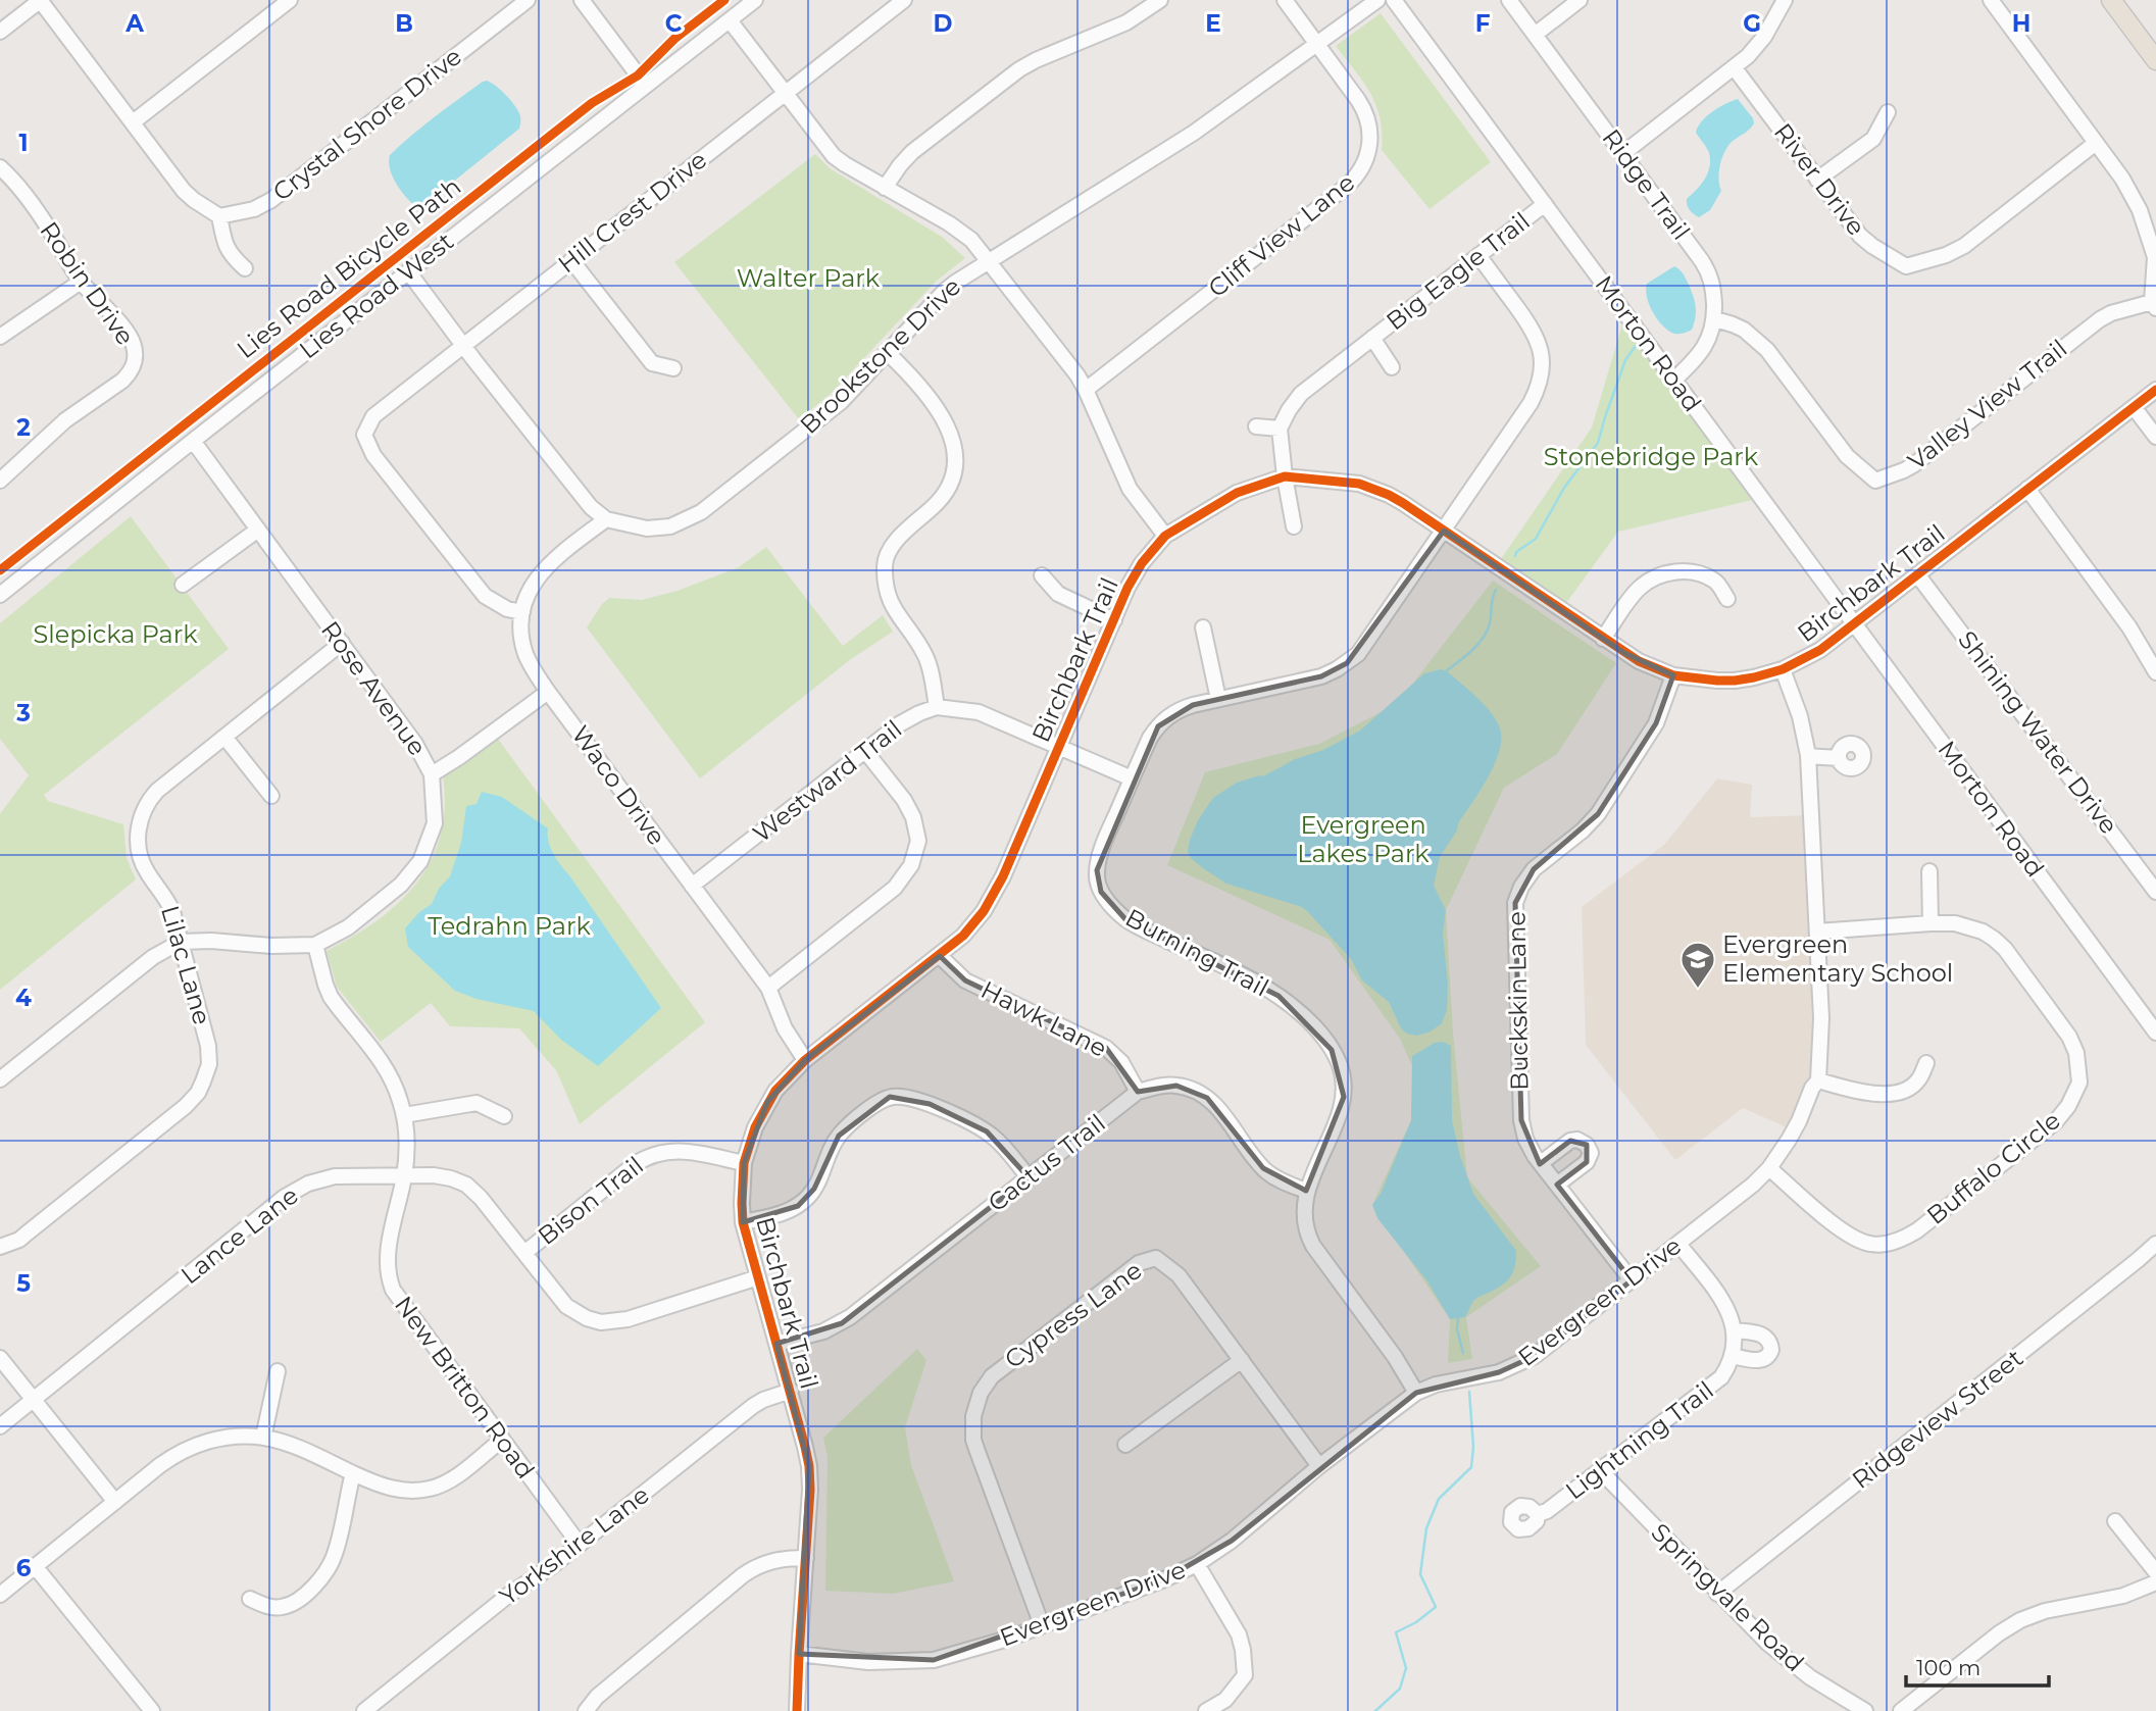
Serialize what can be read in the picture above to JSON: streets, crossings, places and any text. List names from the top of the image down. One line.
{"streets":{"street":["Crystal Shore Drive","River Drive","Ridge Trail","Hill Crest Drive","Cliff View Lane","Big Eagle Trail","Robin Drive","Lies Road West","Morton Road","Brookstone Drive","Valley View Trail","Birchbark Trail","Rose Avenue","Shining Water Drive","Westward Trail","Waco Drive","Burning Trail","Lilac Lane","Buckskin Lane","Hawk Lane","Cactus Trail","Buffalo Circle","Bison Trail","Lance Lane","Evergreen Drive","Cypress Lane","New Britton Road","Ridgeview Street","Lightning Trail","Yorkshire Lane","Springvale Road"],"cycle path":["Lies Road Bicycle Path"]},"crossings":[["Ridge Trail","Morton Road"],["Ridge Trail","Valley View Trail"],["Hill Crest Drive","Waco Drive"],["Cliff View Lane","Brookstone Drive"],["Big Eagle Trail","Morton Road"],["Big Eagle Trail","Burning Trail"],["Lies Road West","Rose Avenue"],["Morton Road","Birchbark Trail"],["Brookstone Drive","Waco Drive"],["Birchbark Trail","Shining Water Drive"],["Birchbark Trail","Waco Drive"],["Birchbark Trail","Burning Trail"],["Birchbark Trail","Buckskin Lane"],["Birchbark Trail","Hawk Lane"],["Birchbark Trail","Cactus Trail"],["Birchbark Trail","Bison Trail"],["Birchbark Trail","Lance Lane"],["Birchbark Trail","Evergreen Drive"],["Birchbark Trail","Yorkshire Lane"],["Rose Avenue","Lilac Lane"],["Rose Avenue","New Britton Road"],["Westward Trail","Waco Drive"],["Burning Trail","Cactus Trail"],["Burning Trail","Evergreen Drive"],["Buckskin Lane","Evergreen Drive"],["Hawk Lane","Cactus Trail"],["Buffalo Circle","Evergreen Drive"],["Bison Trail","Lance Lane"],["Lance Lane","New Britton Road"],["Evergreen Drive","Cypress Lane"],["Evergreen Drive","Lightning Trail"],["New Britton Road","Yorkshire Lane"],["Ridgeview Street","Springvale Road"],["Lightning Trail","Springvale Road"]],"parks":["Walter Park","Stonebridge Park","Slepicka Park","Evergreen Lakes Park","Tedrahn Park"],"places":{"school or university":["Evergreen Elementary School"]},"scale_bar":"100 m","grid":{"columns":["A","B","C","D","E","F","G","H"],"rows":["1","2","3","4","5","6"]}}
